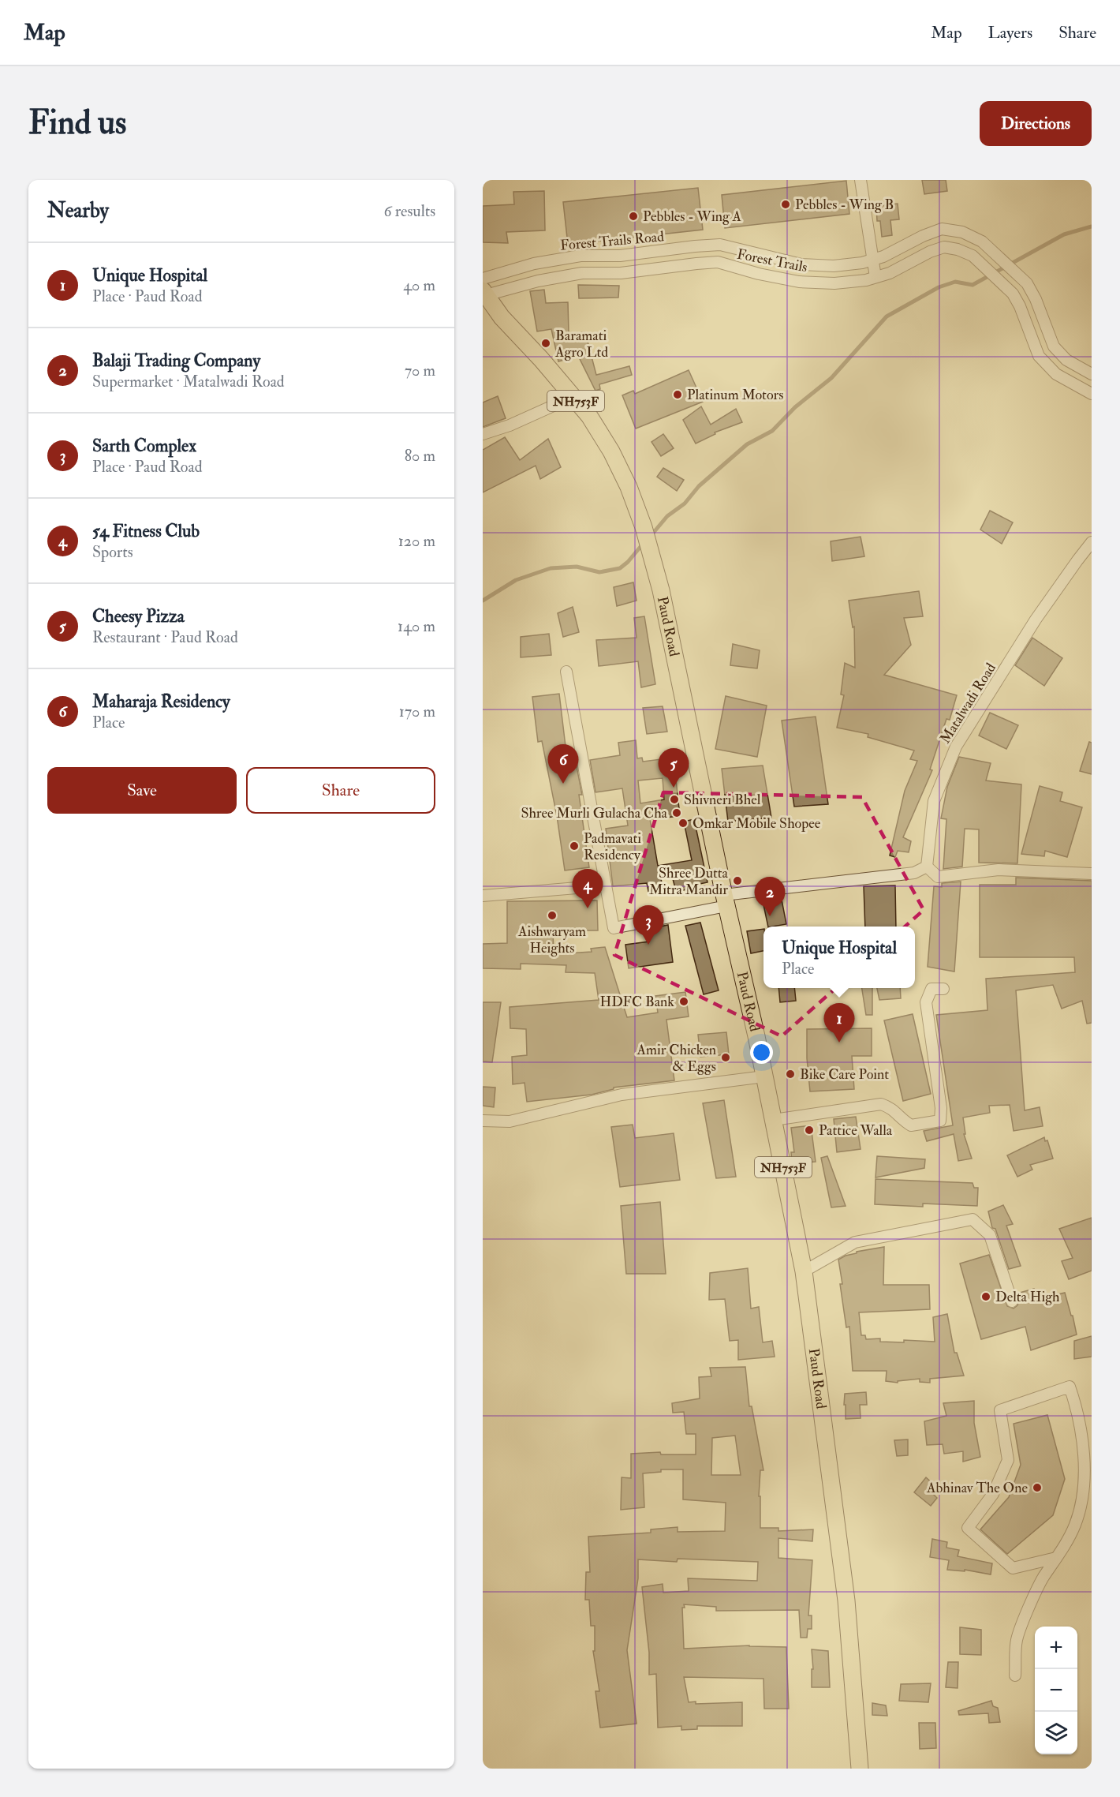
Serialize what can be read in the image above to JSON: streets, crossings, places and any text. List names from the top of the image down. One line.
{"streets":{"main road":["NH753F","Paud Road"],"street":["Forest Trails Road","Forest Trails","Matalwadi Road"]},"crossings":[["Forest Trails","Paud Road"]],"places":["Pebbles - Wing B","Pebbles - Wing A","Baramati Agro Ltd","Platinum Motors","Shivneri Bhel","Shree Murli Gulacha Cha","Omkar Mobile Shopee","Padmavati Residency","Shree Dutta Mitra Mandir","Aishwaryam Heights","HDFC Bank","Amir Chicken & Eggs","Bike Care Point","Pattice Walla","Delta High","Abhinav The One"],"page":{"header":"Map","nav":["Map","Layers","Share"],"buttons":["Directions",["Save","Share"]],"title":"Find us","heading":["Nearby","6 results"],"list":[{"mark":"1","name":"Unique Hospital","note":"Place · Paud Road","value":"40 m"},{"mark":"2","name":"Balaji Trading Company","note":"Supermarket · Matalwadi Road","value":"70 m"},{"mark":"3","name":"Sarth Complex","note":"Place · Paud Road","value":"80 m"},{"mark":"4","name":"54 Fitness Club","note":"Sports","value":"120 m"},{"mark":"5","name":"Cheesy Pizza","note":"Restaurant · Paud Road","value":"140 m"},{"mark":"6","name":"Maharaja Residency","note":"Place","value":"170 m"}],"pins":["6","5","4","2","3","1"],"popup":["Unique Hospital","Place"],"map_buttons":["+","−"]}}
